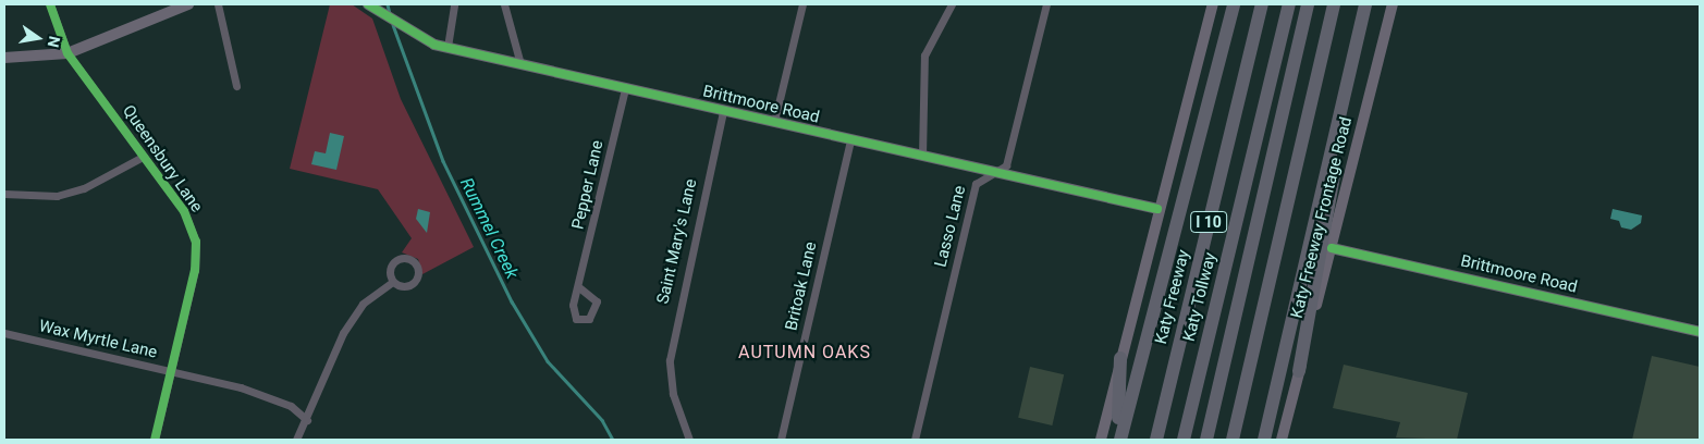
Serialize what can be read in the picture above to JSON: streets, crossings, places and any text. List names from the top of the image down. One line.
{"streets":{"highway":["I 10","Katy Freeway","Katy Tollway"],"main road":["Brittmoore Road","Katy Freeway Frontage Road"],"street":["Queensbury Lane","Pepper Lane","Lasso Lane","Saint Mary's Lane","Britoak Lane","Wax Myrtle Lane"]},"crossings":[["Brittmoore Road","Pepper Lane"],["Brittmoore Road","Katy Freeway Frontage Road"],["Brittmoore Road","Lasso Lane"],["Brittmoore Road","Saint Mary's Lane"],["Brittmoore Road","Britoak Lane"],["Queensbury Lane","Wax Myrtle Lane"]],"districts":["AUTUMN OAKS"],"water":["Rummel Creek"],"north":"right"}
